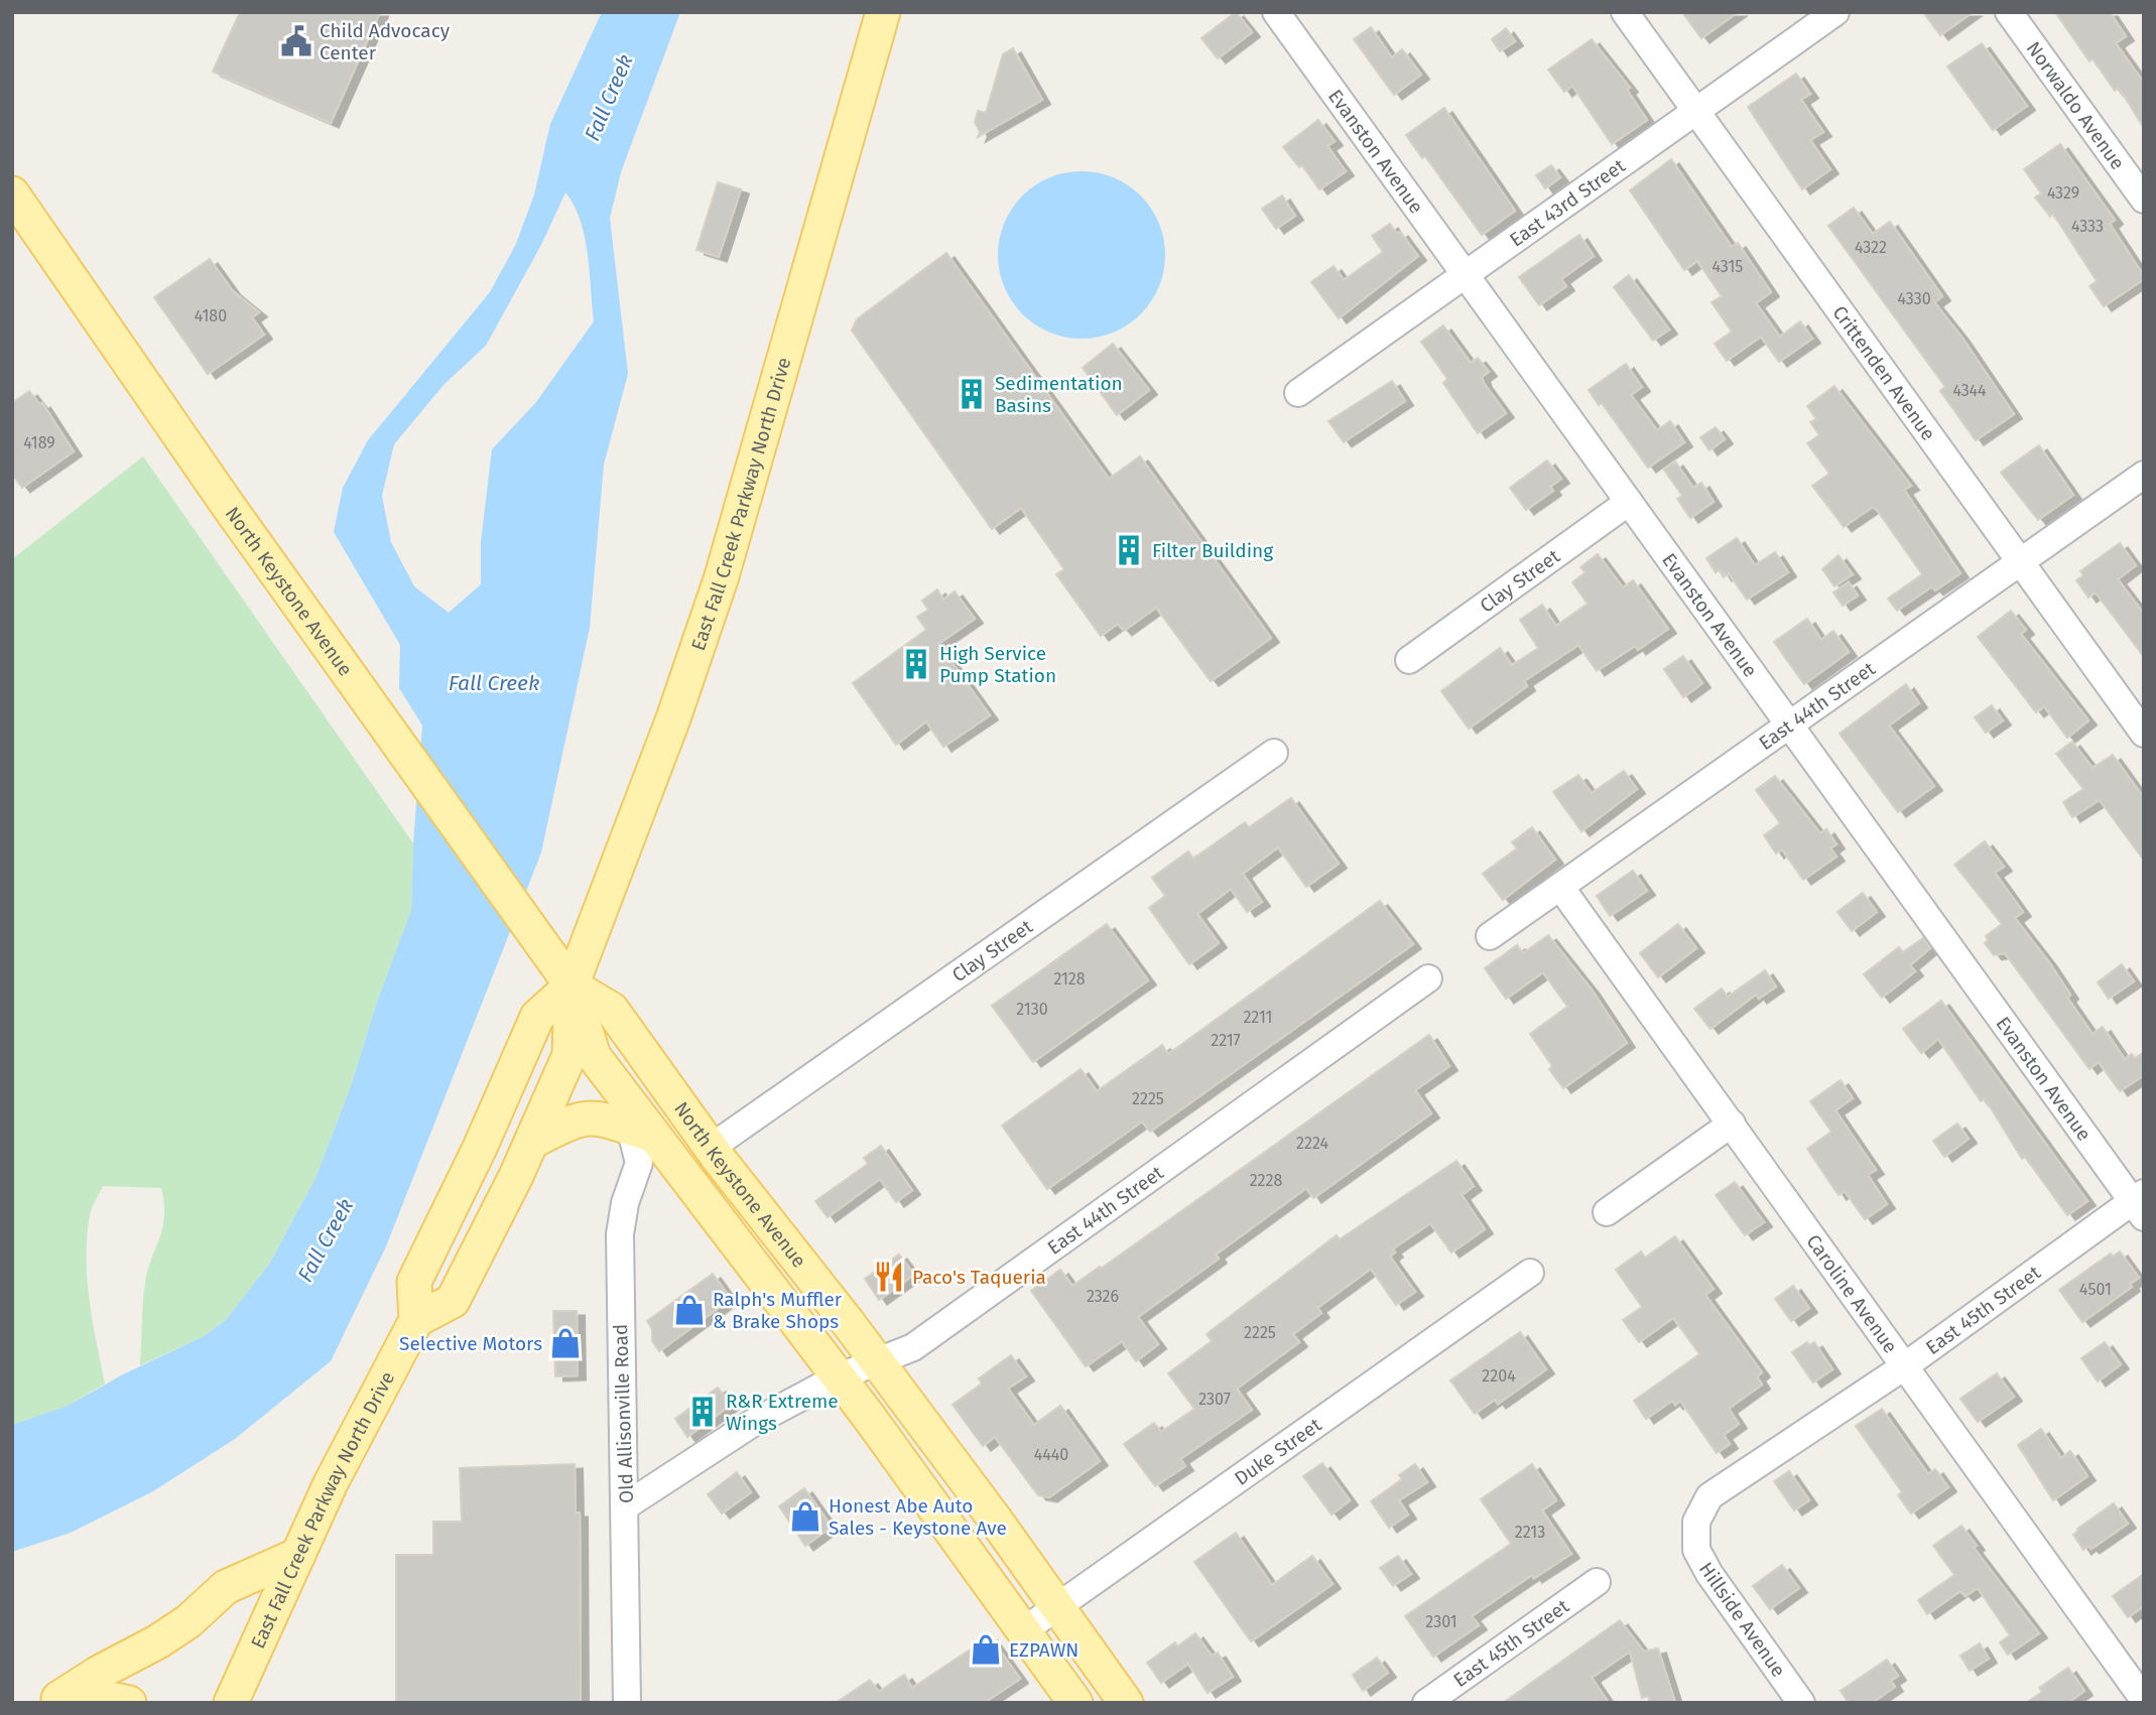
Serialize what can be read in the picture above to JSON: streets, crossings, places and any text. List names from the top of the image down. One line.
{"streets":{"main road":["East Fall Creek Parkway North Drive","North Keystone Avenue"],"street":["Norwaldo Avenue","Evanston Avenue","East 43rd Street","Crittenden Avenue","Clay Street","East 44th Street","Caroline Avenue","East 45th Street","Old Allisonville Road","Duke Street","Hillside Avenue"]},"crossings":[["Evanston Avenue","East 43rd Street"],["Evanston Avenue","Clay Street"],["Evanston Avenue","East 44th Street"],["Evanston Avenue","East 45th Street"],["East 43rd Street","Crittenden Avenue"],["Crittenden Avenue","East 44th Street"],["East Fall Creek Parkway North Drive","North Keystone Avenue"],["Clay Street","North Keystone Avenue"],["North Keystone Avenue","East 44th Street"],["North Keystone Avenue","Old Allisonville Road"],["North Keystone Avenue","Duke Street"],["East 44th Street","Caroline Avenue"],["East 44th Street","Old Allisonville Road"],["Caroline Avenue","East 45th Street"],["East 45th Street","Hillside Avenue"]],"water":["Fall Creek"],"places":{"public building":["Child Advocacy Center"],"building":["Sedimentation Basins","Filter Building","High Service Pump Station","R&R Extreme Wings"],"restaurant":["Paco's Taqueria"],"shop":["Ralph's Muffler & Brake Shops","Selective Motors","Honest Abe Auto Sales - Keystone Ave","EZPAWN"]},"house_numbers":["4329","4333","4322","4315","4330","4180","4344","4189","2128","2130","2211","2217","2225","2224","2228","4501","2326","2225","2204","2307","4440","2213","2301"]}
